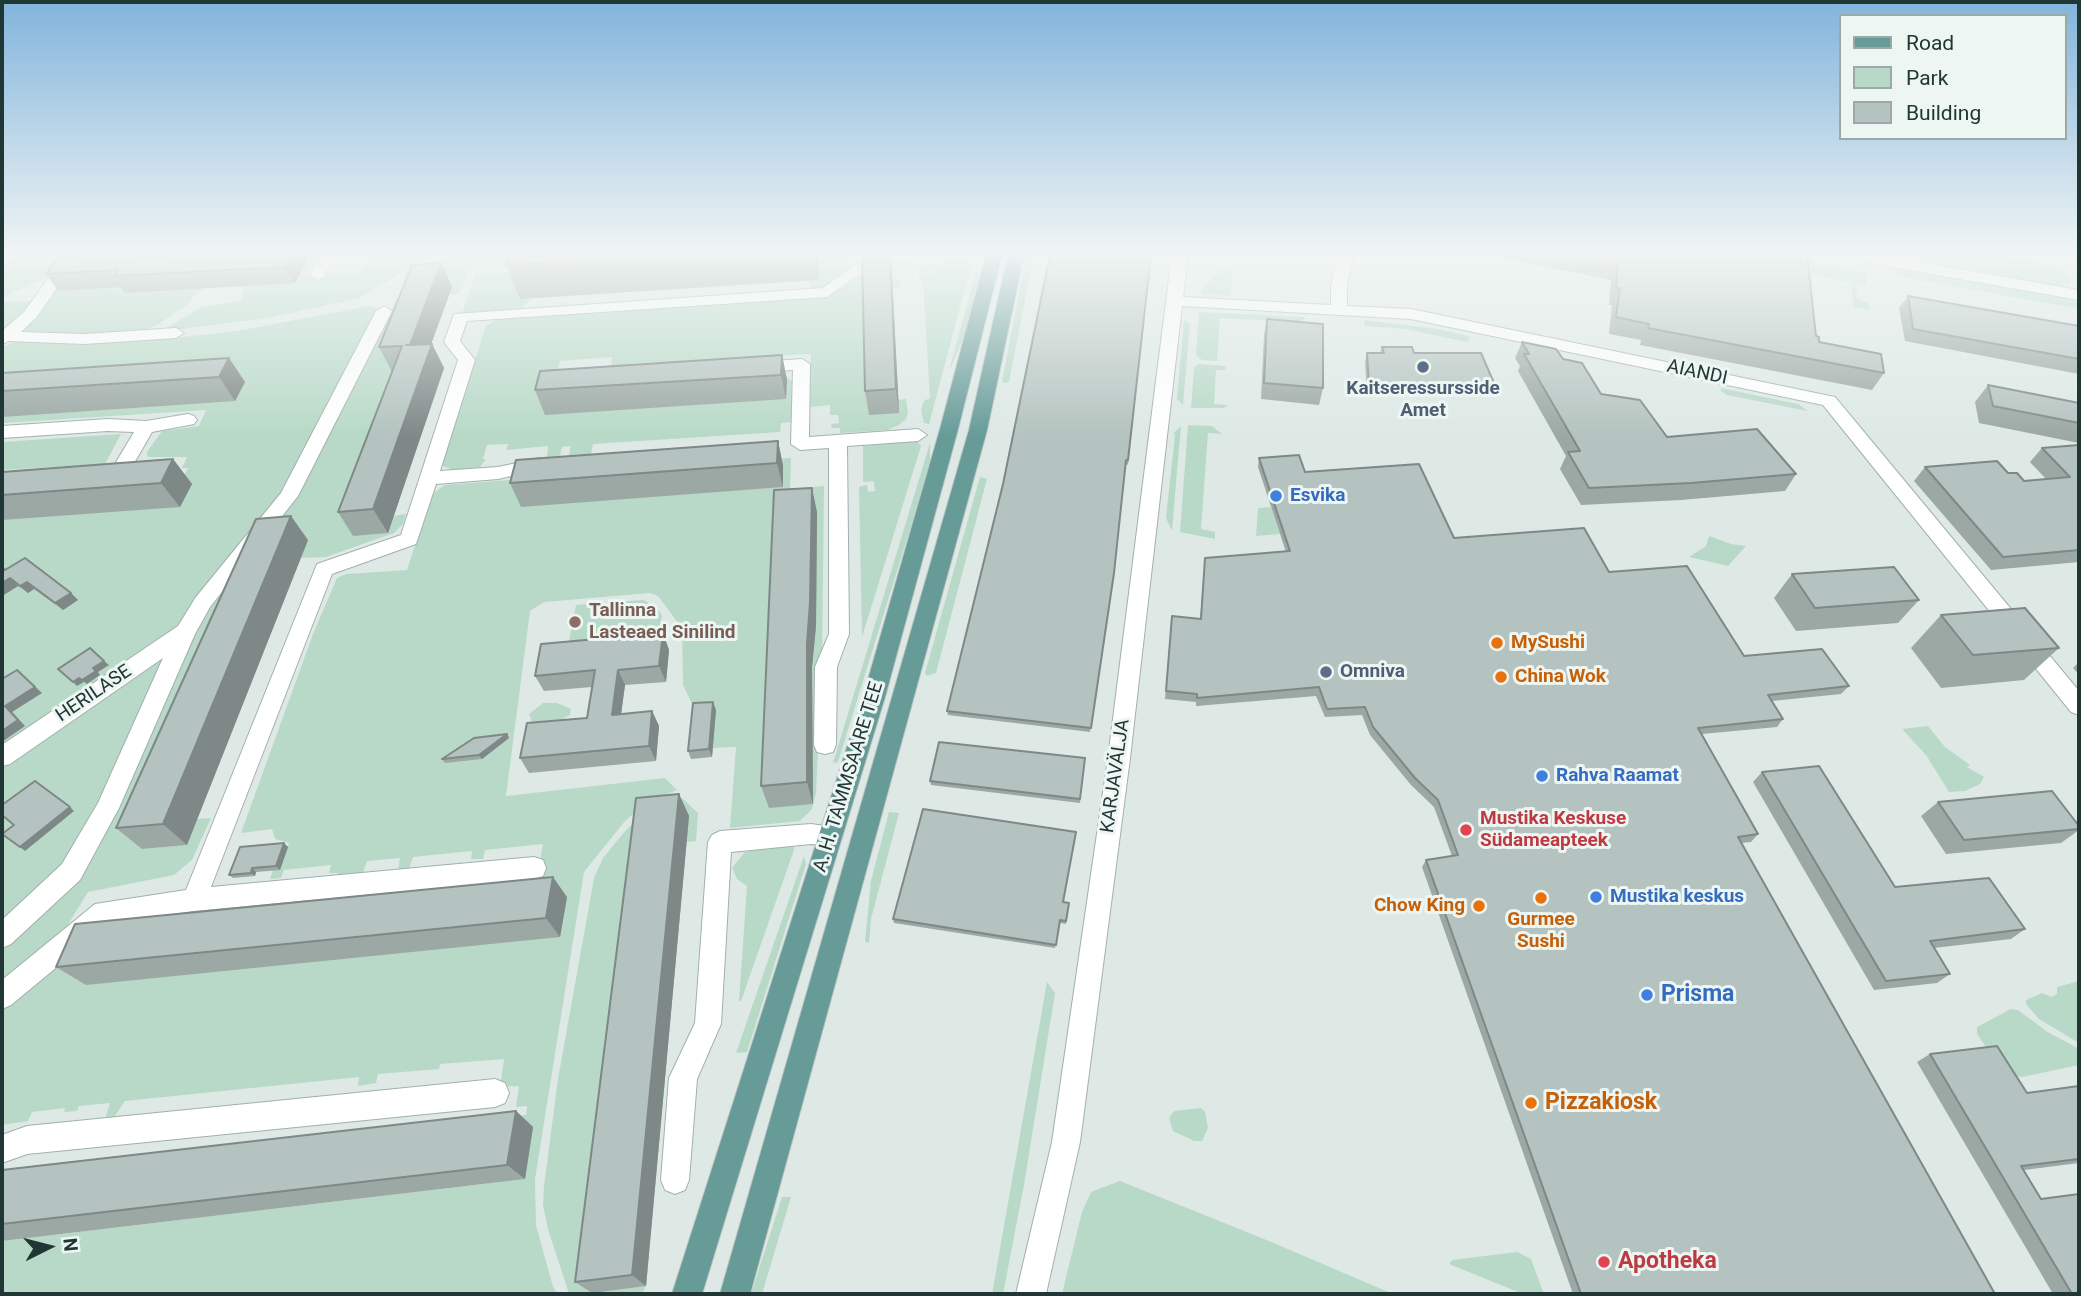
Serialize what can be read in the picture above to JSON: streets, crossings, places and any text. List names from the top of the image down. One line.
{"streets":{"main road":["A. H. TAMMSAARE TEE"],"street":["AIANDI","HERILASE","KARJAVÄLJA"]},"places":["Kaitseressursside Amet","Esvika","Tallinna Lasteaed Sinilind","MySushi","Omniva","China Wok","Rahva Raamat","Mustika Keskuse Südameapteek","Mustika keskus","Gurmee Sushi","Chow King","Prisma","Pizzakiosk","Apotheka"],"legend":["Road","Park","Building"],"north":"right"}
